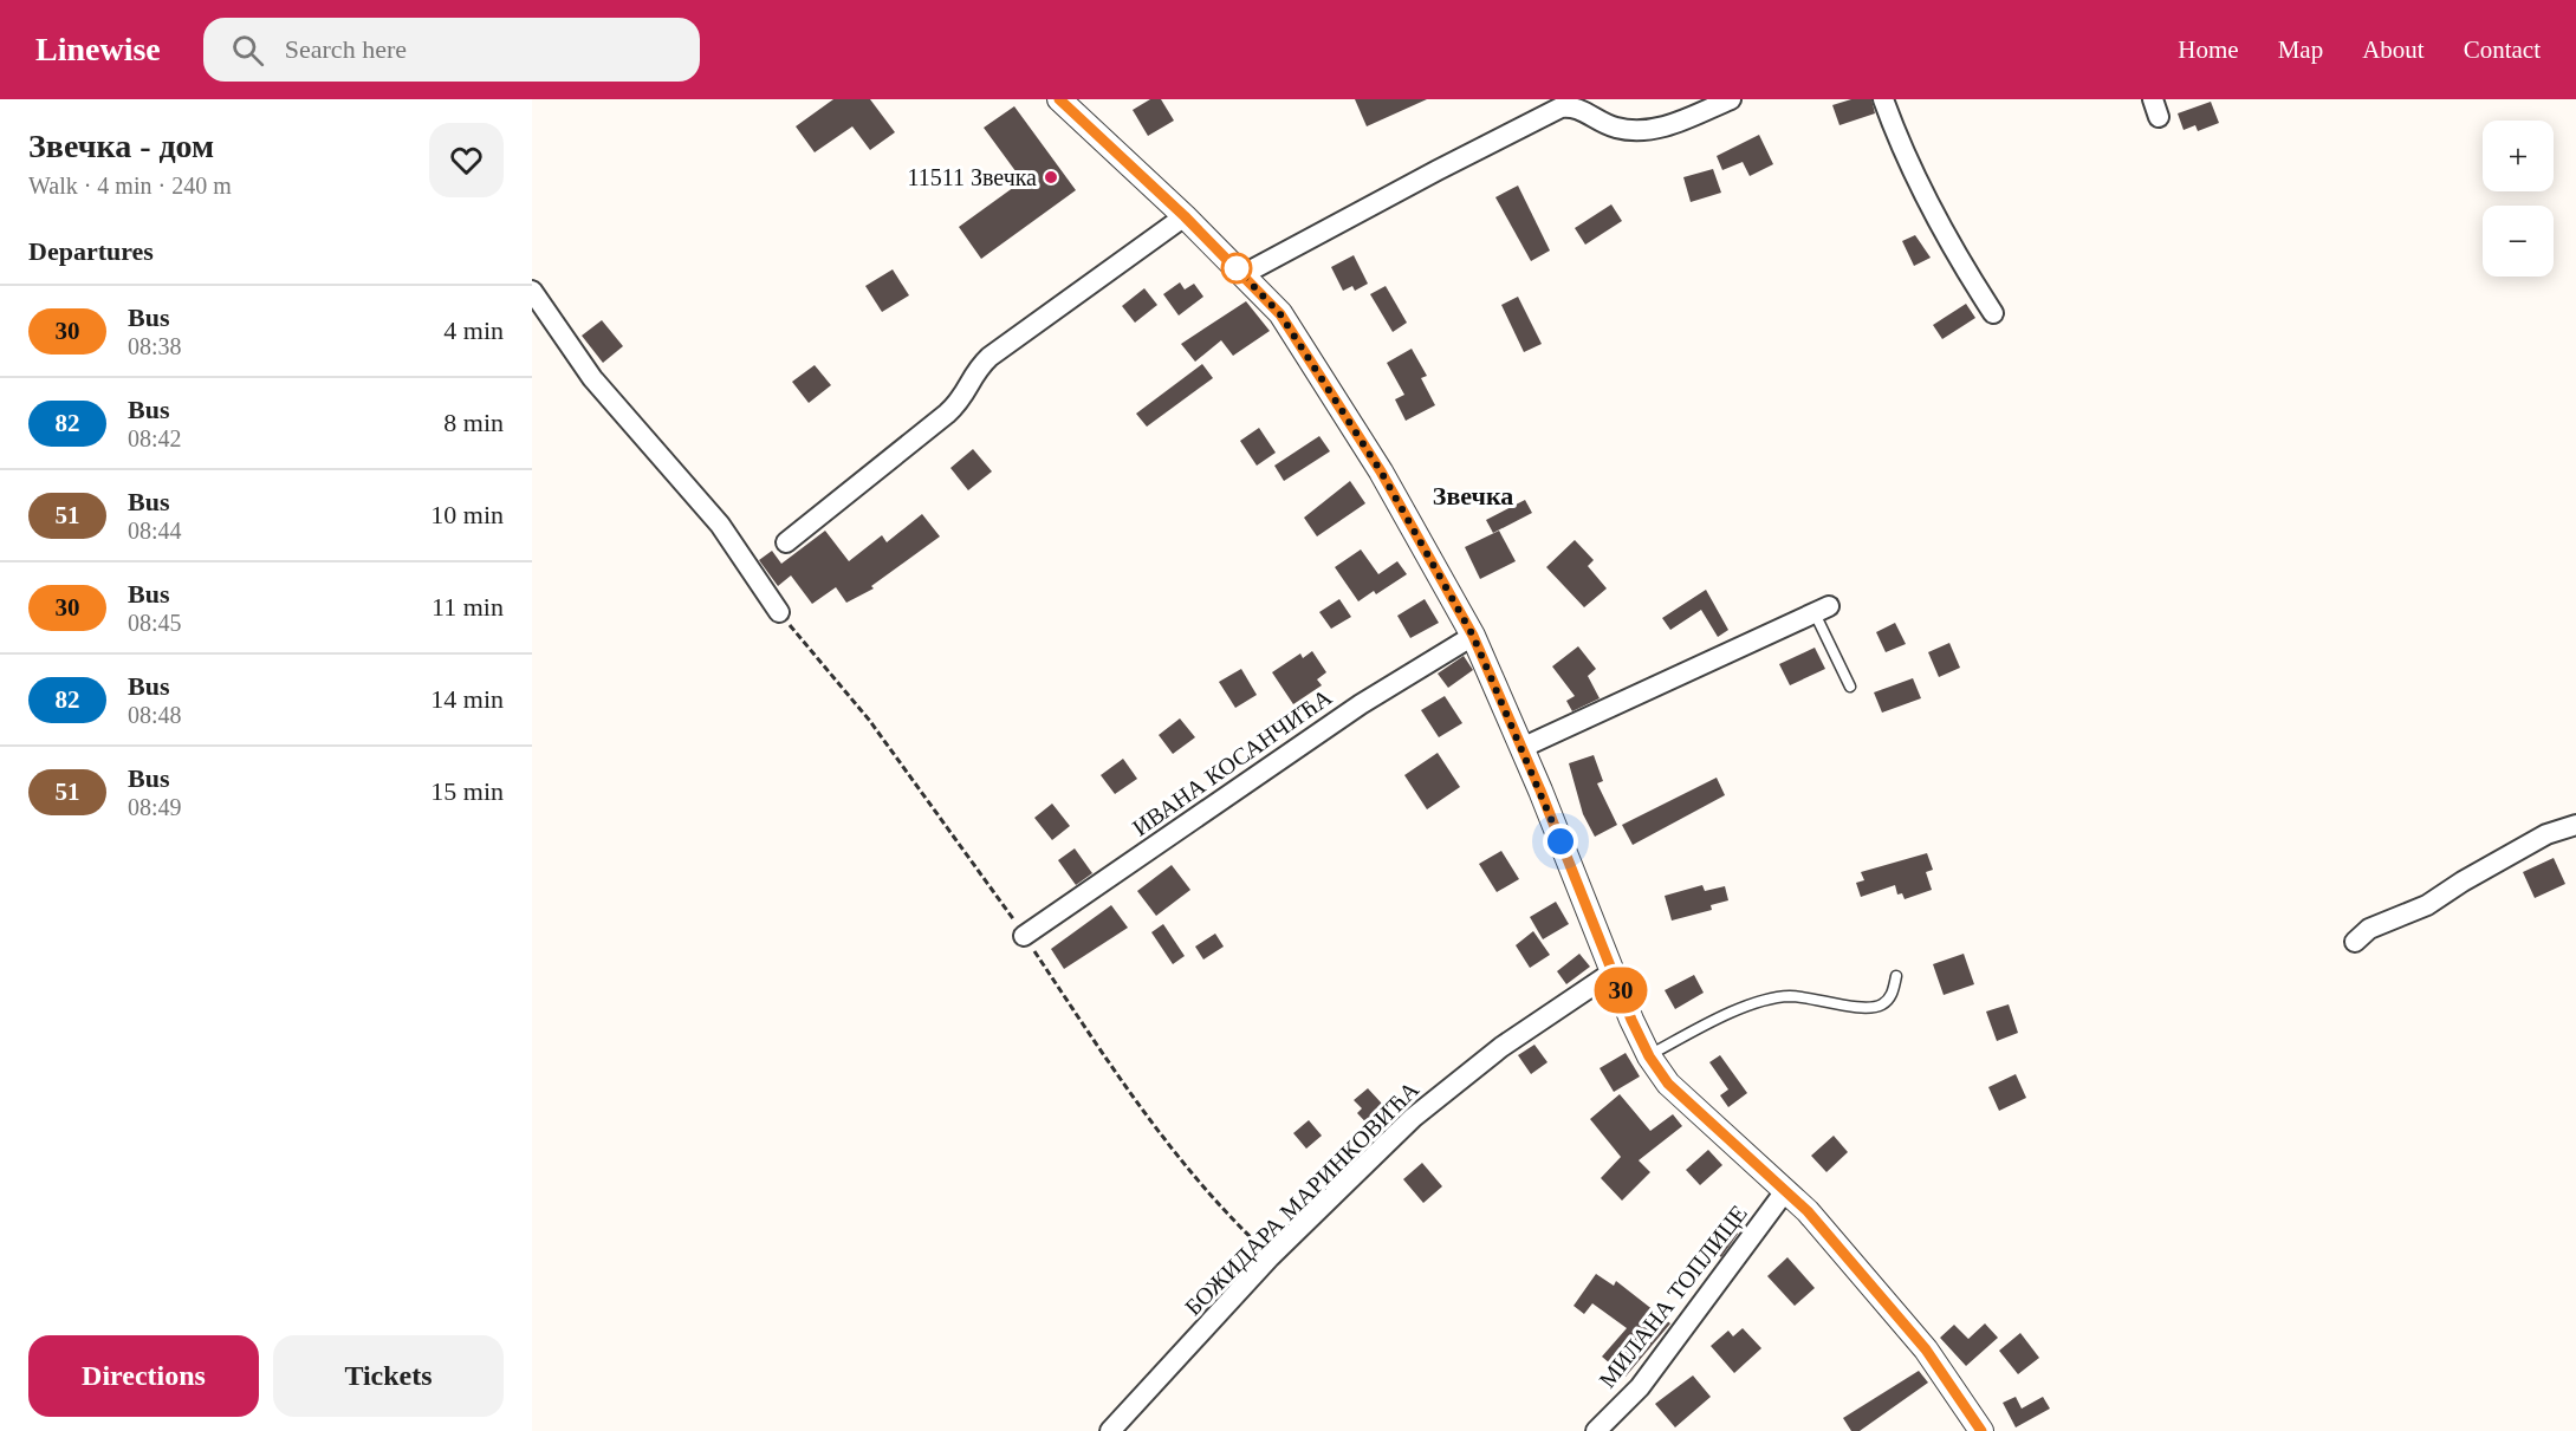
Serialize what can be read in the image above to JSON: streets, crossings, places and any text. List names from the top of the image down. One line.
{"streets":{"street":["ИВАНА КОСАНЧИЋА","БОЖИДАРА МАРИНКОВИЋА","МИЛАНА ТОПЛИЦЕ"]},"districts":["Звечка"],"places":["11511 Звечка"],"lines":["bus line 30"],"page":{"header":"Linewise","search":"Search here","nav":["Home","Map","About","Contact"],"heading":[["Звечка - дом","Walk · 4 min · 240 m"],"Departures"],"on_map":"30","map_buttons":["+","−"],"list":[{"mark":"30","name":"Bus","note":"08:38","value":"4 min"},{"mark":"82","name":"Bus","note":"08:42","value":"8 min"},{"mark":"51","name":"Bus","note":"08:44","value":"10 min"},{"mark":"30","name":"Bus","note":"08:45","value":"11 min"},{"mark":"82","name":"Bus","note":"08:48","value":"14 min"},{"mark":"51","name":"Bus","note":"08:49","value":"15 min"}],"buttons":["Directions","Tickets"]}}
